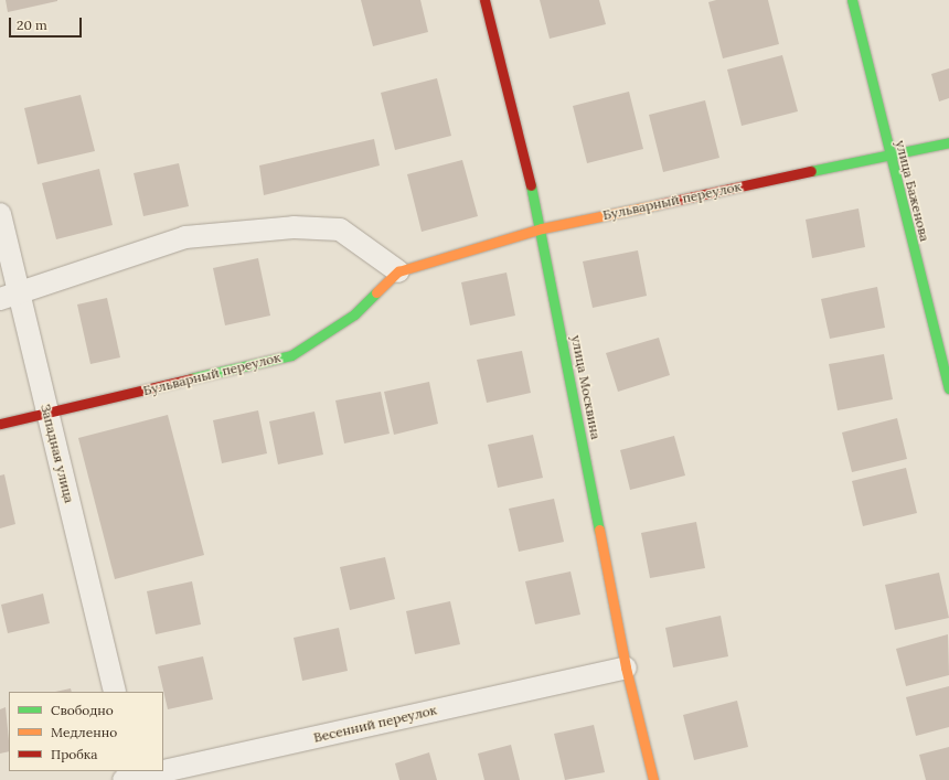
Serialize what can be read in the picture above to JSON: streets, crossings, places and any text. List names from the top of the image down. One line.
{"streets":{"street":["улица Баженова","Бульварный переулок","улица Москвина","Западная улица","Весенний переулок"]},"crossings":[["улица Баженова","Бульварный переулок"],["Бульварный переулок","улица Москвина"],["Бульварный переулок","Западная улица"],["улица Москвина","Весенний переулок"]],"legend":["Свободно","Медленно","Пробка"],"scale_bar":"20 m"}
